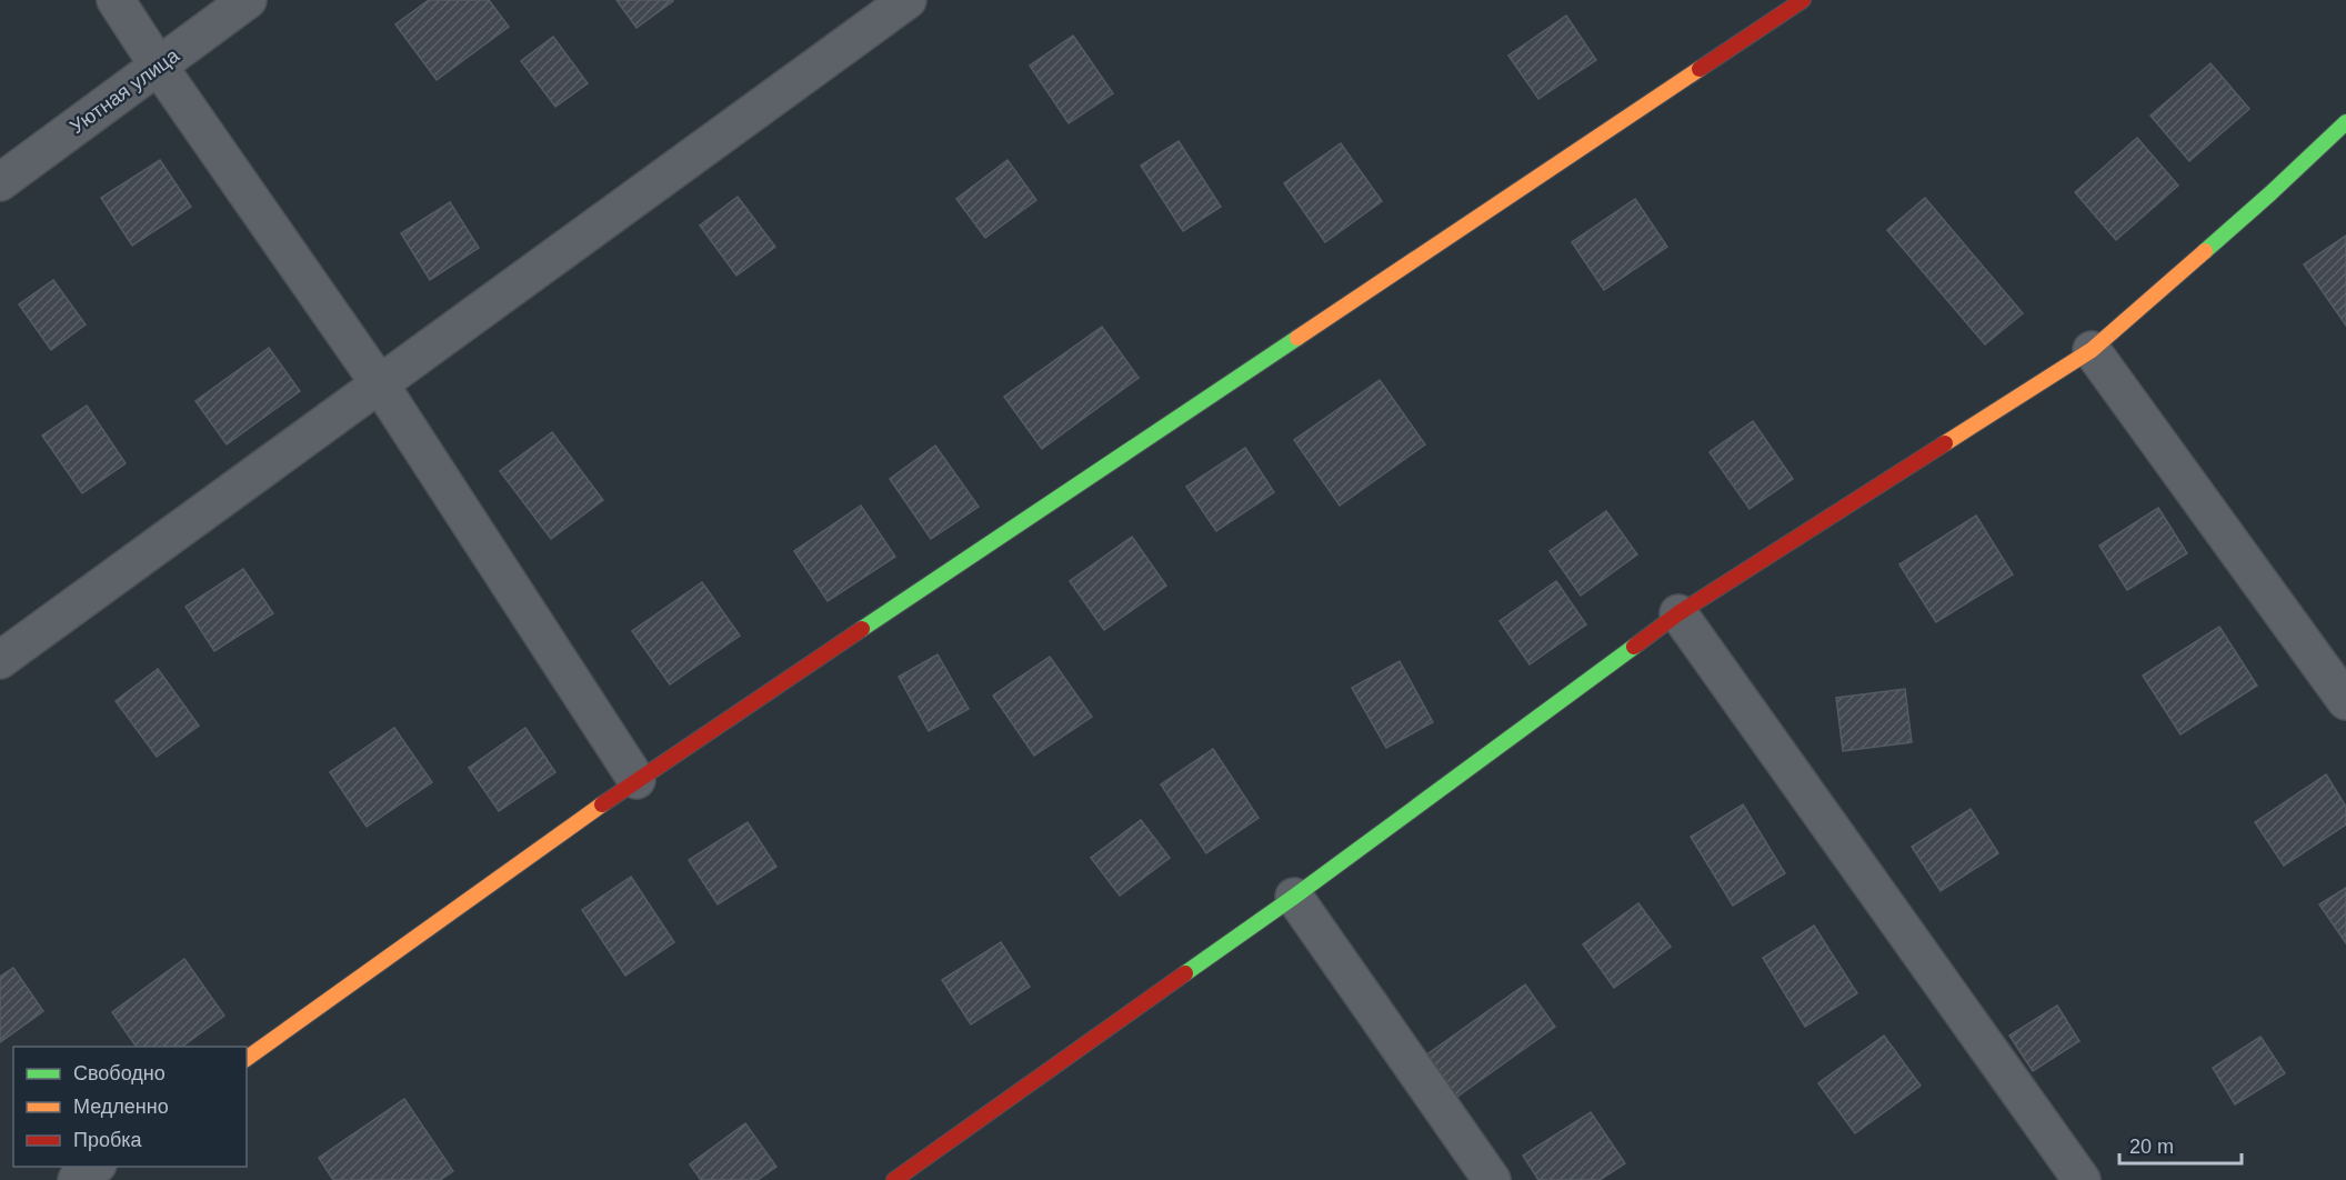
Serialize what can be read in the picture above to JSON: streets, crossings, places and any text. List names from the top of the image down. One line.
{"streets":{"street":["Уютная улица"]},"legend":["Свободно","Медленно","Пробка"],"scale_bar":"20 m"}
